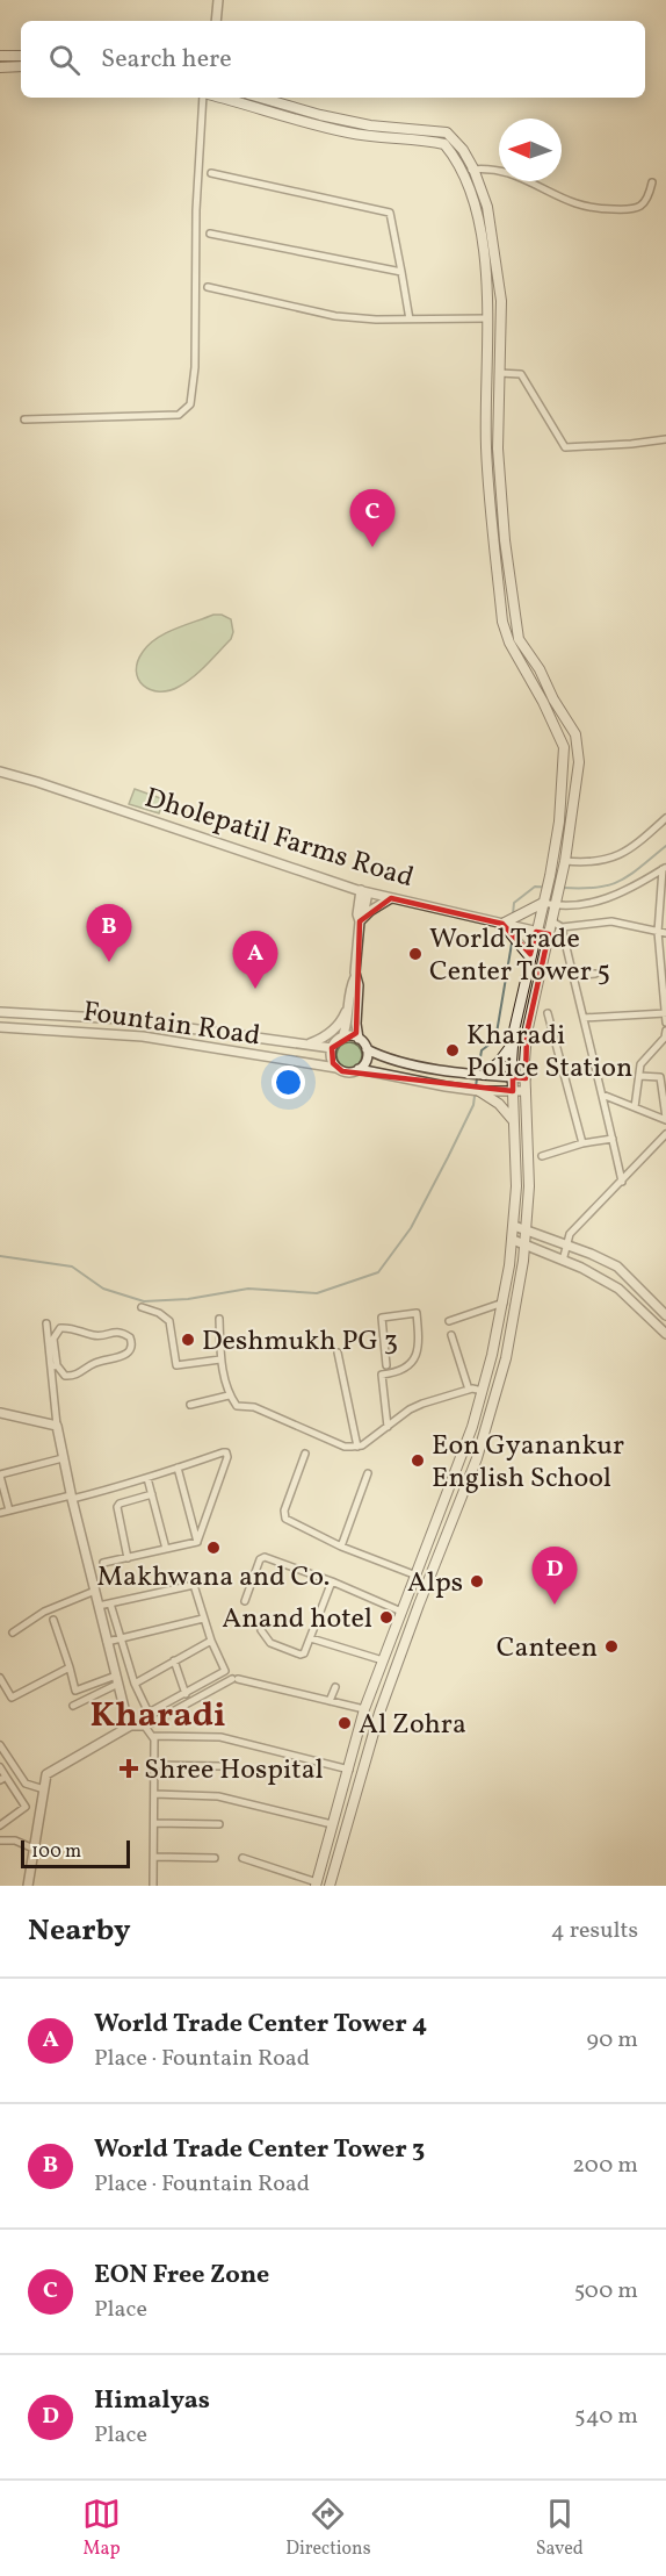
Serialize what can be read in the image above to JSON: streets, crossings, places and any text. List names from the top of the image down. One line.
{"streets":{"street":["Dholepatil Farms Road","Fountain Road"]},"districts":["Kharadi"],"places":{"other":["World Trade Center Tower 5","Kharadi Police Station","Deshmukh PG 3","Eon Gyanankur English School","Makhwana and Co.","Alps","Anand hotel","Canteen","Al Zohra"],"health":["Shree Hospital"]},"scale_bar":"100 m","north":"left","page":{"search":"Search here","pins":["C","B","A","D"],"scale":"100 m","heading":["Nearby","4 results"],"list":[{"mark":"A","name":"World Trade Center Tower 4","note":"Place · Fountain Road","value":"90 m"},{"mark":"B","name":"World Trade Center Tower 3","note":"Place · Fountain Road","value":"200 m"},{"mark":"C","name":"EON Free Zone","note":"Place","value":"500 m"},{"mark":"D","name":"Himalyas","note":"Place","value":"540 m"}],"nav":["Map","Directions","Saved"]}}
